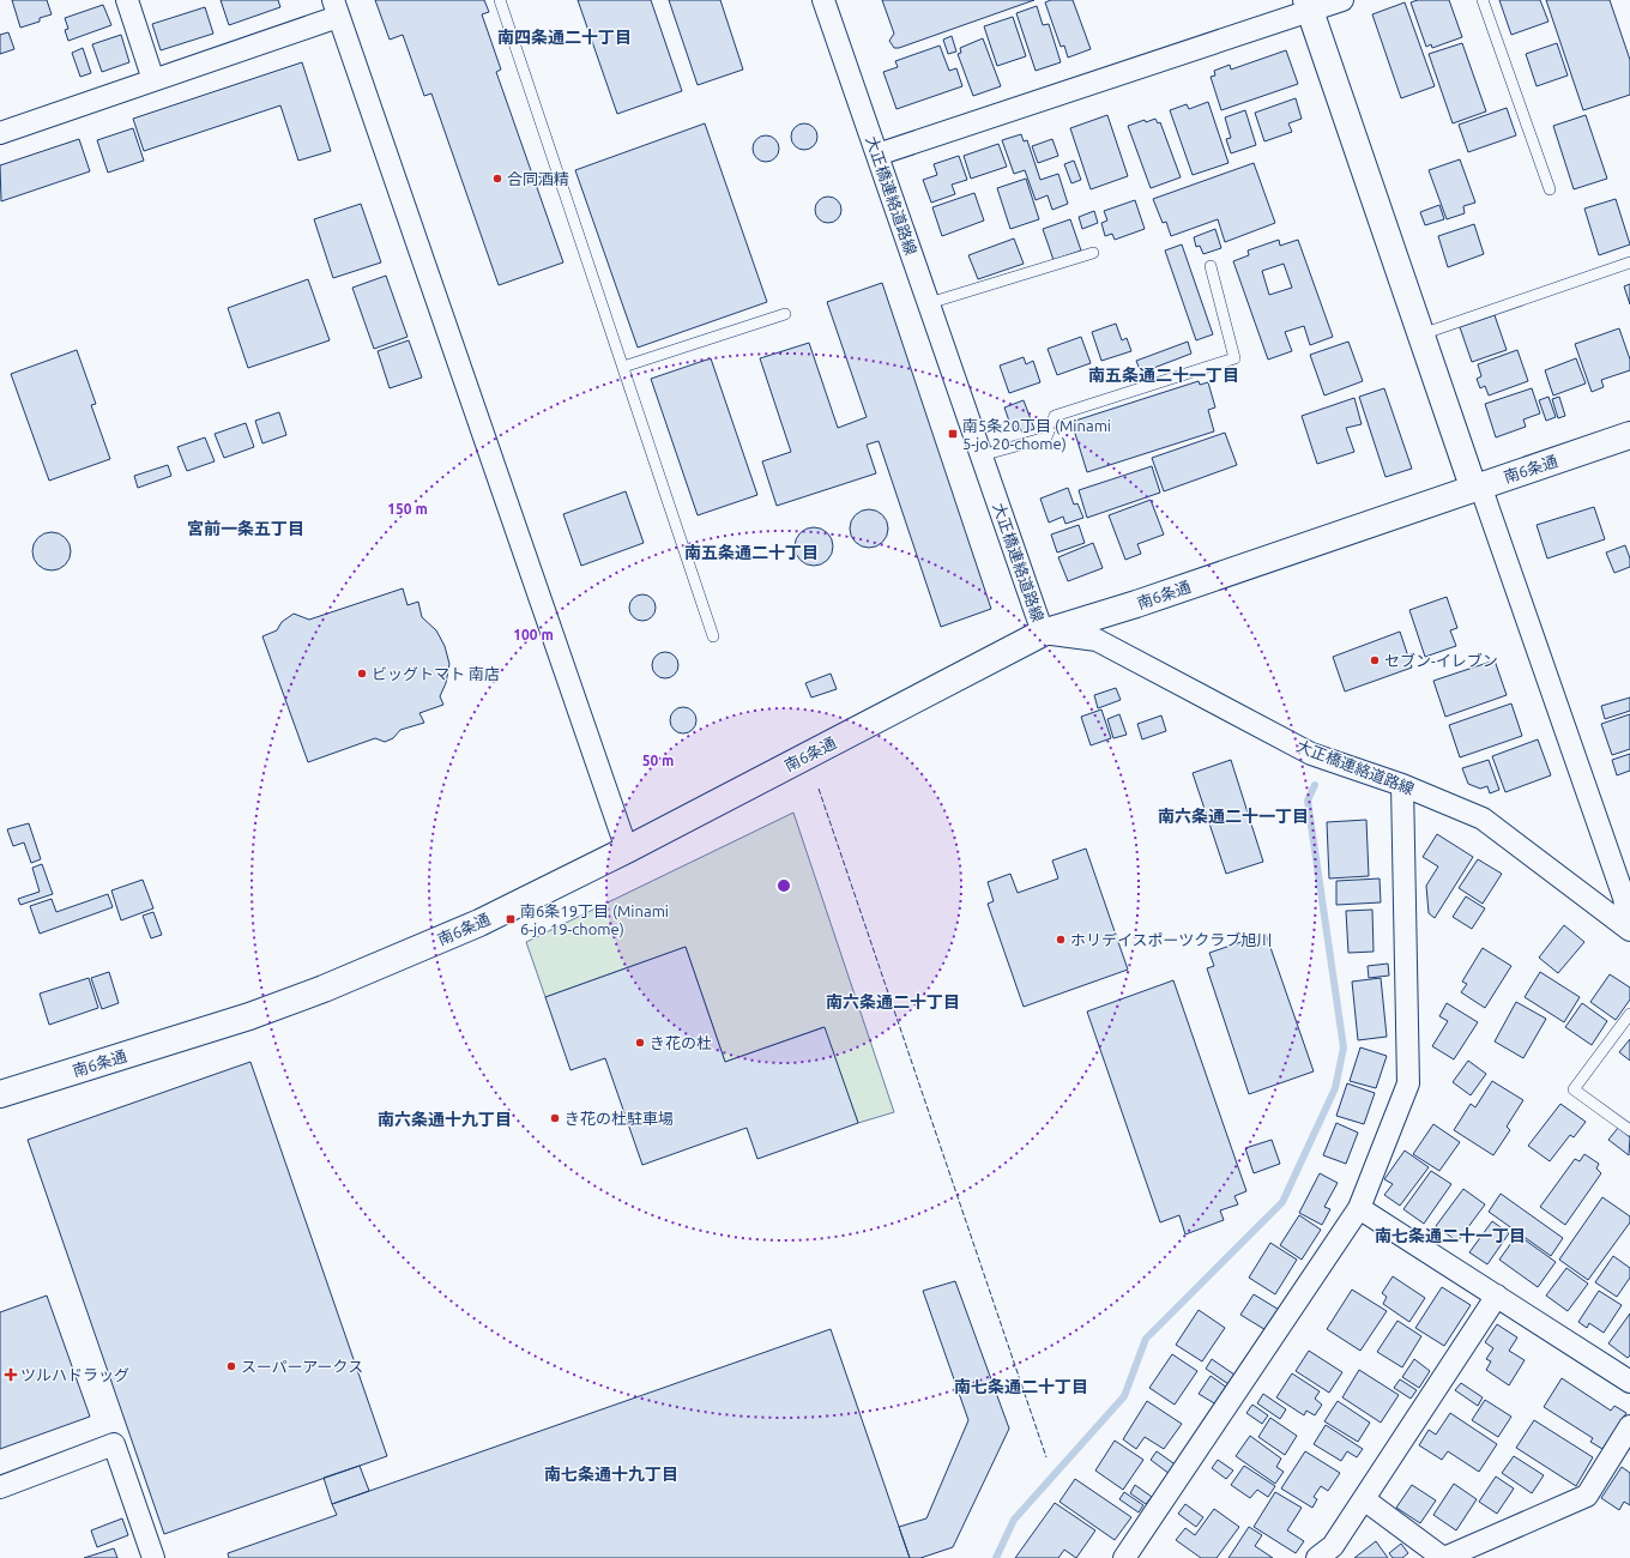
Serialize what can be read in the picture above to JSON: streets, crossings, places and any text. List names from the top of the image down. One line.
{"streets":{"street":["大正橋連絡道路線","南6条通"]},"crossings":[["大正橋連絡道路線","南6条通"]],"districts":["南四条通二十丁目","南五条通二十一丁目","宮前一条五丁目","南五条通二十丁目","南六条通二十一丁目","南六条通二十丁目","南六条通十九丁目","南七条通二十一丁目","南七条通二十丁目","南七条通十九丁目"],"places":{"other":["合同酒精","セブン-イレブン","ビッグトマト 南店","ホリデイスポーツクラブ旭川","き花の杜","き花の杜駐車場","スーパーアークス"],"transit":["南5条20丁目 (Minami 5-jo 20-chome)","南6条19丁目 (Minami 6-jo 19-chome)"],"health":["ツルハドラッグ"]},"rings":["150 m","100 m","50 m"]}
